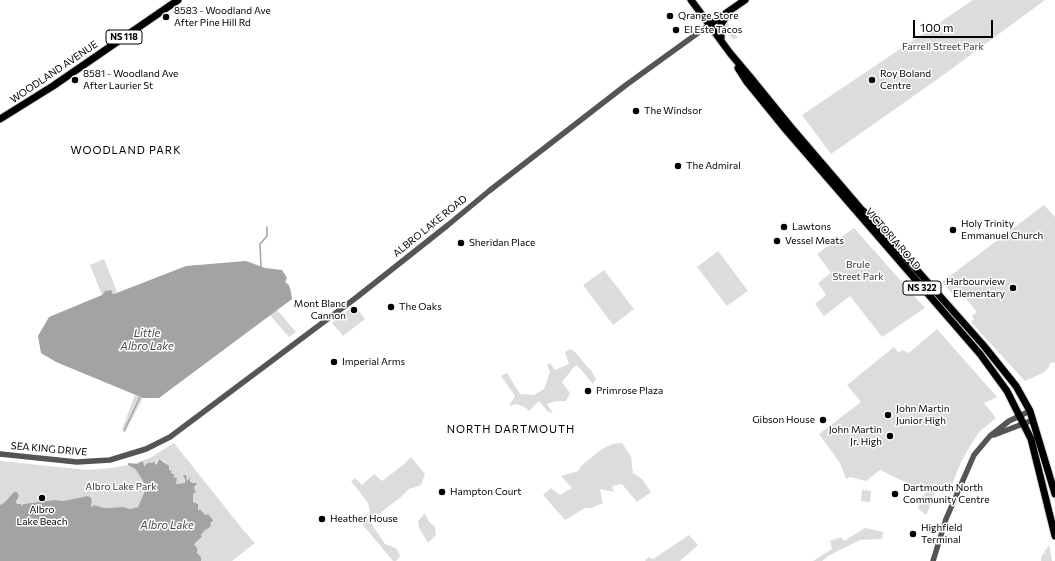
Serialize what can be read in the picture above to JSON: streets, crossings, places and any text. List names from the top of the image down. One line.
{"streets":{"main road":["NS 118","WOODLAND AVENUE","ALBRO LAKE ROAD","VICTORIA ROAD","NS 322"],"street":["SEA KING DRIVE"]},"crossings":[["ALBRO LAKE ROAD","VICTORIA ROAD"],["ALBRO LAKE ROAD","SEA KING DRIVE"]],"districts":["WOODLAND PARK","NORTH DARTMOUTH"],"water":["Little Albro Lake","Albro Lake"],"parks":["Farrell Street Park","Brule Street Park","Albro Lake Park"],"places":["Qrange Store","8583 - Woodland Ave After Pine Hill Rd","El Este Tacos","8581 - Woodland Ave After Laurier St","Roy Boland Centre","The Windsor","The Admiral","Lawtons","Holy Trinity Emmanuel Church","Vessel Meats","Sheridan Place","Harbourview Elementary","The Oaks","Mont Blanc Cannon","Imperial Arms","Primrose Plaza","John Martin Junior High","Gibson House","John Martin Jr. High","Hampton Court","Dartmouth North Community Centre","Albro Lake Beach","Heather House","Highfield Terminal"],"scale_bar":"100 m"}
